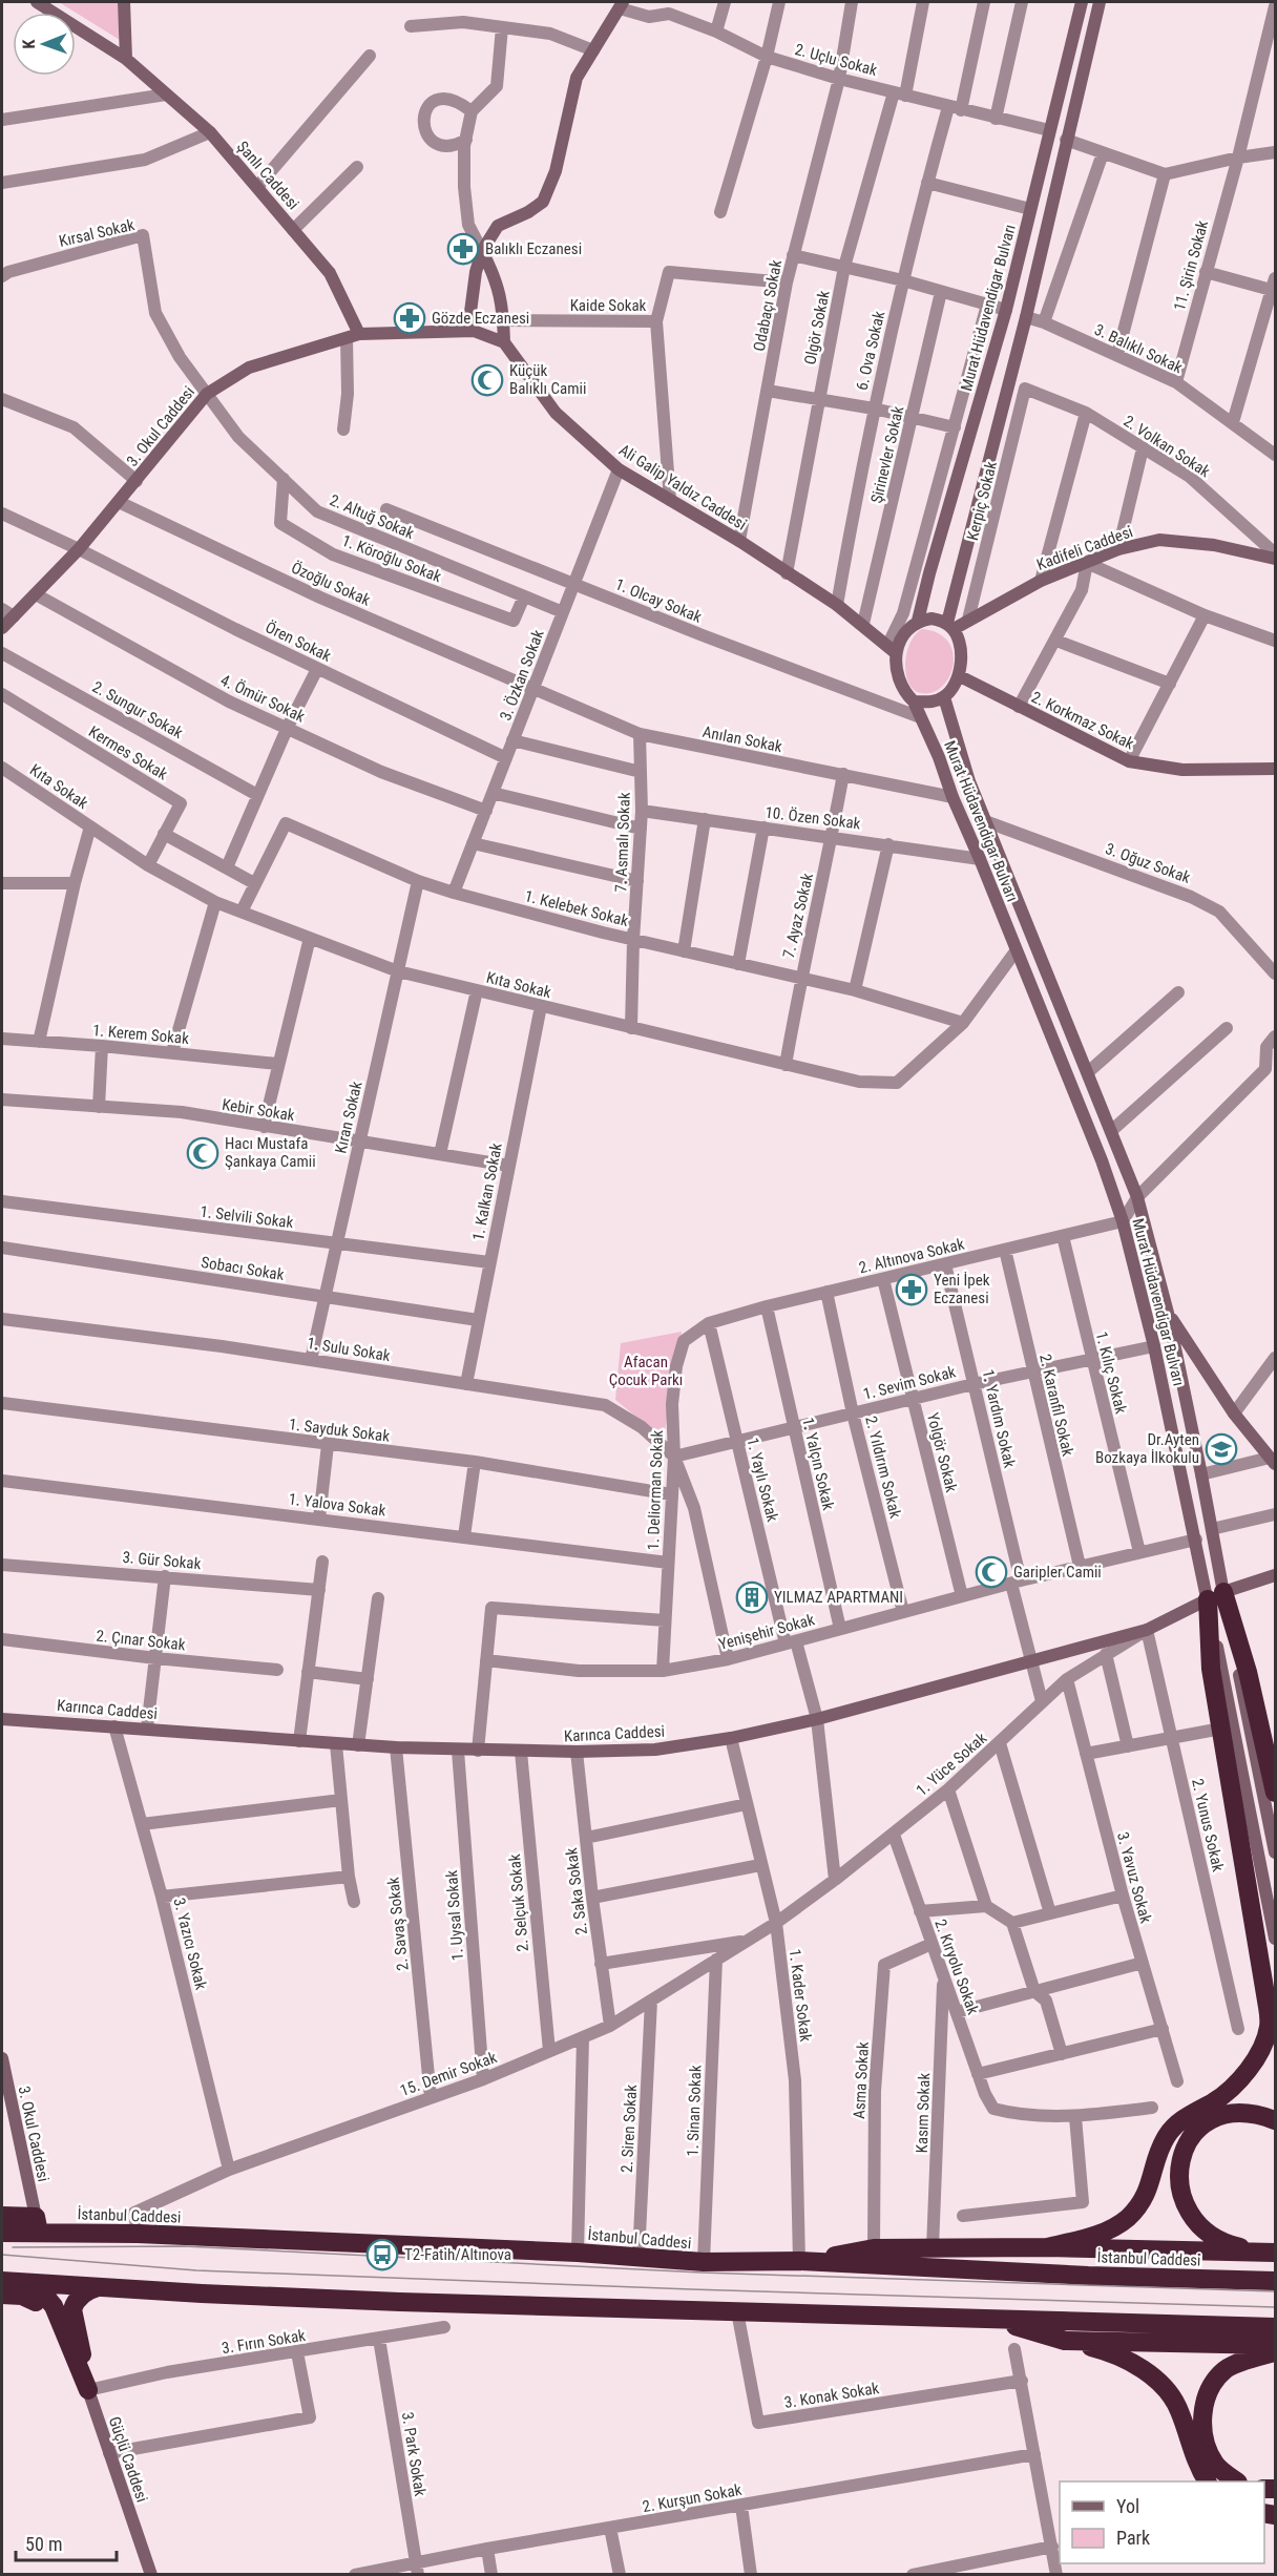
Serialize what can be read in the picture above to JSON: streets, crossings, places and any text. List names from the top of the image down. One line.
{"streets":{"highway":["İstanbul Caddesi"],"main road":["Şanlı Caddesi","Murat Hüdavendigar Bulvarı","3. Okul Caddesi","Ali Galip Yaldız Caddesi","Kadifeli Caddesi","2. Korkmaz Sokak","Karınca Caddesi","Güçlü Caddesi"],"street":["2. Uçlu Sokak","Kırsal Sokak","11. Şirin Sokak","Kaide Sokak","Odabaçı Sokak","Olgör Sokak","3. Balıklı Sokak","6. Ova Sokak","2. Volkan Sokak","Şirinevler Sokak","Kerpiç Sokak","2. Altuğ Sokak","1. Köroğlu Sokak","Özoğlu Sokak","1. Olcay Sokak","Ören Sokak","3. Özkan Sokak","4. Ömür Sokak","2. Sungur Sokak","Anılan Sokak","Kermes Sokak","Kıta Sokak","10. Özen Sokak","7. Asmalı Sokak","3. Oğuz Sokak","1. Kelebek Sokak","7. Ayaz Sokak","1. Kerem Sokak","Kebir Sokak","Kıran Sokak","1. Kalkan Sokak","1. Selvili Sokak","2. Altınova Sokak","Sobacı Sokak","1. Sulu Sokak","1. Kılıç Sokak","1. Sevim Sokak","2. Karanfil Sokak","1. Yardım Sokak","1. Sayduk Sokak","Yolgör Sokak","1. Yalçın Sokak","2. Yıldırım Sokak","1. Yaylı Sokak","1. Deliorman Sokak","1. Yalova Sokak","3. Gür Sokak","Yenişehir Sokak","2. Çınar Sokak","1. Yüce Sokak","2. Yunus Sokak","3. Yavuz Sokak","2. Saka Sokak","2. Selçuk Sokak","1. Uysal Sokak","2. Savaş Sokak","3. Yazıcı Sokak","2. Kıryolu Sokak","1. Kader Sokak","15. Demir Sokak","Asma Sokak","1. Sinan Sokak","Kasım Sokak","2. Siren Sokak","3. Fırın Sokak","3. Konak Sokak","3. Park Sokak","2. Kurşun Sokak"]},"crossings":[["2. Uçlu Sokak","Odabaçı Sokak"],["2. Uçlu Sokak","Murat Hüdavendigar Bulvarı"],["2. Uçlu Sokak","Olgör Sokak"],["2. Uçlu Sokak","6. Ova Sokak"],["Şanlı Caddesi","3. Okul Caddesi"],["Kırsal Sokak","3. Okul Caddesi"],["Kırsal Sokak","2. Altuğ Sokak"],["11. Şirin Sokak","3. Balıklı Sokak"],["Kaide Sokak","Odabaçı Sokak"],["Odabaçı Sokak","Ali Galip Yaldız Caddesi"],["Murat Hüdavendigar Bulvarı","Ali Galip Yaldız Caddesi"],["Murat Hüdavendigar Bulvarı","Kadifeli Caddesi"],["Murat Hüdavendigar Bulvarı","1. Olcay Sokak"],["Murat Hüdavendigar Bulvarı","2. Korkmaz Sokak"],["Murat Hüdavendigar Bulvarı","Anılan Sokak"],["Murat Hüdavendigar Bulvarı","Kıta Sokak"],["Murat Hüdavendigar Bulvarı","10. Özen Sokak"],["Murat Hüdavendigar Bulvarı","3. Oğuz Sokak"],["Murat Hüdavendigar Bulvarı","2. Altınova Sokak"],["Murat Hüdavendigar Bulvarı","1. Sevim Sokak"],["Murat Hüdavendigar Bulvarı","Yenişehir Sokak"],["Murat Hüdavendigar Bulvarı","Karınca Caddesi"],["Olgör Sokak","Ali Galip Yaldız Caddesi"],["6. Ova Sokak","Ali Galip Yaldız Caddesi"],["3. Okul Caddesi","2. Altuğ Sokak"],["3. Okul Caddesi","Özoğlu Sokak"],["3. Okul Caddesi","Ören Sokak"],["3. Okul Caddesi","4. Ömür Sokak"],["3. Okul Caddesi","İstanbul Caddesi"],["2. Volkan Sokak","Kerpiç Sokak"],["Şirinevler Sokak","Ali Galip Yaldız Caddesi"],["Ali Galip Yaldız Caddesi","Kadifeli Caddesi"],["Ali Galip Yaldız Caddesi","3. Özkan Sokak"],["Ali Galip Yaldız Caddesi","2. Korkmaz Sokak"],["Kerpiç Sokak","Kadifeli Caddesi"],["2. Altuğ Sokak","1. Köroğlu Sokak"],["2. Altuğ Sokak","3. Özkan Sokak"],["Kadifeli Caddesi","2. Korkmaz Sokak"],["Özoğlu Sokak","3. Özkan Sokak"],["Özoğlu Sokak","Anılan Sokak"],["1. Olcay Sokak","3. Özkan Sokak"],["Ören Sokak","3. Özkan Sokak"],["3. Özkan Sokak","4. Ömür Sokak"],["3. Özkan Sokak","Anılan Sokak"],["3. Özkan Sokak","1. Kelebek Sokak"],["Anılan Sokak","7. Asmalı Sokak"],["Anılan Sokak","7. Ayaz Sokak"],["Kermes Sokak","Kıta Sokak"],["Kıta Sokak","7. Asmalı Sokak"],["Kıta Sokak","1. Kelebek Sokak"],["Kıta Sokak","7. Ayaz Sokak"],["Kıta Sokak","Kıran Sokak"],["Kıta Sokak","1. Kalkan Sokak"],["10. Özen Sokak","7. Asmalı Sokak"],["10. Özen Sokak","7. Ayaz Sokak"],["7. Asmalı Sokak","1. Kelebek Sokak"],["1. Kelebek Sokak","7. Ayaz Sokak"],["1. Kelebek Sokak","Kıran Sokak"],["Kebir Sokak","Kıran Sokak"],["Kebir Sokak","1. Kalkan Sokak"],["Kıran Sokak","1. Selvili Sokak"],["Kıran Sokak","Sobacı Sokak"],["Kıran Sokak","1. Sulu Sokak"],["1. Kalkan Sokak","1. Selvili Sokak"],["1. Kalkan Sokak","Sobacı Sokak"],["1. Kalkan Sokak","1. Sulu Sokak"],["2. Altınova Sokak","1. Kılıç Sokak"],["2. Altınova Sokak","2. Karanfil Sokak"],["2. Altınova Sokak","1. Yardım Sokak"],["2. Altınova Sokak","Yolgör Sokak"],["2. Altınova Sokak","1. Yalçın Sokak"],["2. Altınova Sokak","2. Yıldırım Sokak"],["2. Altınova Sokak","1. Yaylı Sokak"],["2. Altınova Sokak","1. Deliorman Sokak"],["1. Sulu Sokak","1. Sevim Sokak"],["1. Sulu Sokak","1. Deliorman Sokak"],["1. Kılıç Sokak","1. Sevim Sokak"],["1. Kılıç Sokak","Yenişehir Sokak"],["1. Sevim Sokak","2. Karanfil Sokak"],["1. Sevim Sokak","1. Yardım Sokak"],["1. Sevim Sokak","Yolgör Sokak"],["1. Sevim Sokak","1. Yalçın Sokak"],["1. Sevim Sokak","2. Yıldırım Sokak"],["1. Sevim Sokak","1. Yaylı Sokak"],["1. Sevim Sokak","1. Deliorman Sokak"],["2. Karanfil Sokak","Yenişehir Sokak"],["1. Yardım Sokak","Yenişehir Sokak"],["1. Yardım Sokak","Karınca Caddesi"],["1. Yardım Sokak","1. Yüce Sokak"],["1. Sayduk Sokak","1. Deliorman Sokak"],["Yolgör Sokak","Yenişehir Sokak"],["1. Yalçın Sokak","Yenişehir Sokak"],["2. Yıldırım Sokak","Yenişehir Sokak"],["1. Yaylı Sokak","1. Deliorman Sokak"],["1. Yaylı Sokak","Yenişehir Sokak"],["1. Yaylı Sokak","Karınca Caddesi"],["1. Yaylı Sokak","1. Yüce Sokak"],["1. Deliorman Sokak","1. Yalova Sokak"],["1. Deliorman Sokak","Yenişehir Sokak"],["Karınca Caddesi","1. Yüce Sokak"],["Karınca Caddesi","2. Yunus Sokak"],["Karınca Caddesi","2. Saka Sokak"],["Karınca Caddesi","2. Selçuk Sokak"],["Karınca Caddesi","1. Uysal Sokak"],["Karınca Caddesi","2. Savaş Sokak"],["Karınca Caddesi","3. Yazıcı Sokak"],["Karınca Caddesi","1. Kader Sokak"],["1. Yüce Sokak","2. Yunus Sokak"],["1. Yüce Sokak","3. Yavuz Sokak"],["1. Yüce Sokak","2. Kıryolu Sokak"],["1. Yüce Sokak","1. Kader Sokak"],["1. Yüce Sokak","15. Demir Sokak"],["2. Saka Sokak","15. Demir Sokak"],["2. Selçuk Sokak","15. Demir Sokak"],["1. Uysal Sokak","15. Demir Sokak"],["2. Savaş Sokak","15. Demir Sokak"],["3. Yazıcı Sokak","15. Demir Sokak"],["2. Kıryolu Sokak","Asma Sokak"],["2. Kıryolu Sokak","Kasım Sokak"],["1. Kader Sokak","15. Demir Sokak"],["1. Kader Sokak","İstanbul Caddesi"],["15. Demir Sokak","1. Sinan Sokak"],["15. Demir Sokak","2. Siren Sokak"],["15. Demir Sokak","İstanbul Caddesi"],["1. Sinan Sokak","İstanbul Caddesi"],["2. Siren Sokak","İstanbul Caddesi"],["3. Fırın Sokak","3. Park Sokak"],["3. Fırın Sokak","Güçlü Caddesi"],["3. Park Sokak","2. Kurşun Sokak"]],"parks":["Afacan Çocuk Parkı"],"places":{"pharmacy":["Balıklı Eczanesi","Gözde Eczanesi","Yeni İpek Eczanesi"],"mosque":["Küçük Balıklı Camii","Hacı Mustafa Şankaya Camii","Garipler Camii"],"school or university":["Dr.Ayten Bozkaya İlkokulu"],"building":["YILMAZ APARTMANI"],"bus stop":["T2-Fatih/Altınova"]},"legend":["Yol","Park"],"scale_bar":"50 m","north":"left"}
